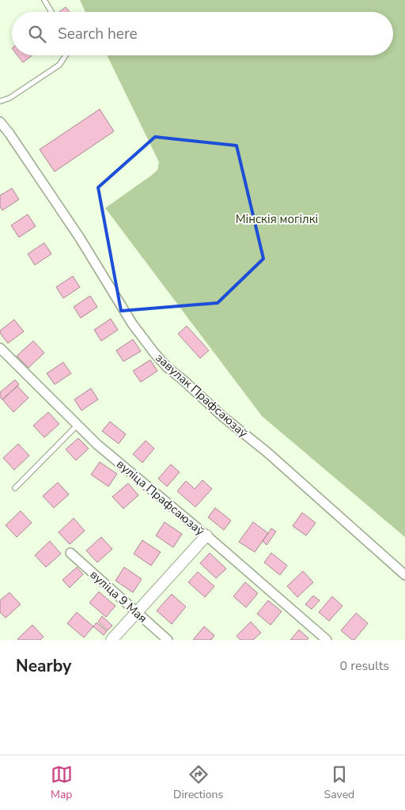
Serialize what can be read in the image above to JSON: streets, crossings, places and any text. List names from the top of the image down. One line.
{"streets":{"street":["завулак Прафсаюзаў","вуліца Прафсаюзаў","вуліца 9 Мая"]},"parks":["Мінскія могілкі"],"page":{"search":"Search here","heading":["Nearby","0 results"],"nav":["Map","Directions","Saved"]}}
